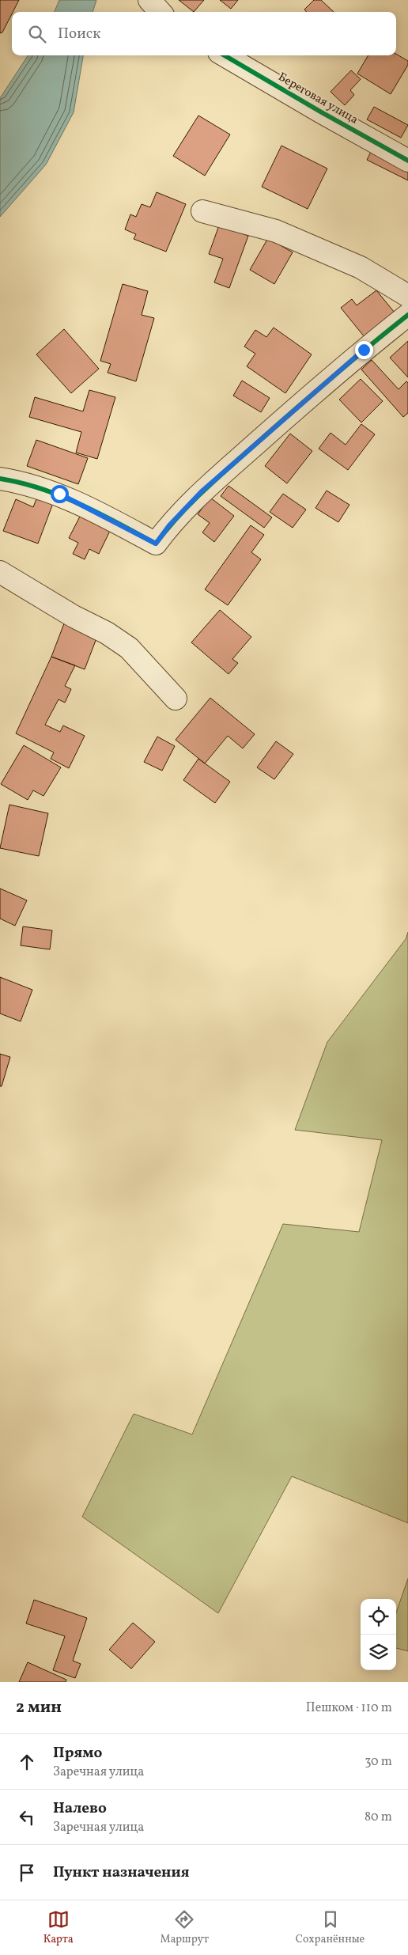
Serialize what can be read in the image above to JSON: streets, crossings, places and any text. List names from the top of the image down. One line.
{"streets":{"street":["Береговая улица"]},"page":{"search":"Поиск","heading":["2 мин","Пешком · 110 m"],"list":[["Прямо","Заречная улица","30 m"],["Налево","Заречная улица","80 m"],"Пункт назначения"],"nav":["Карта","Маршрут","Сохранённые"]}}
